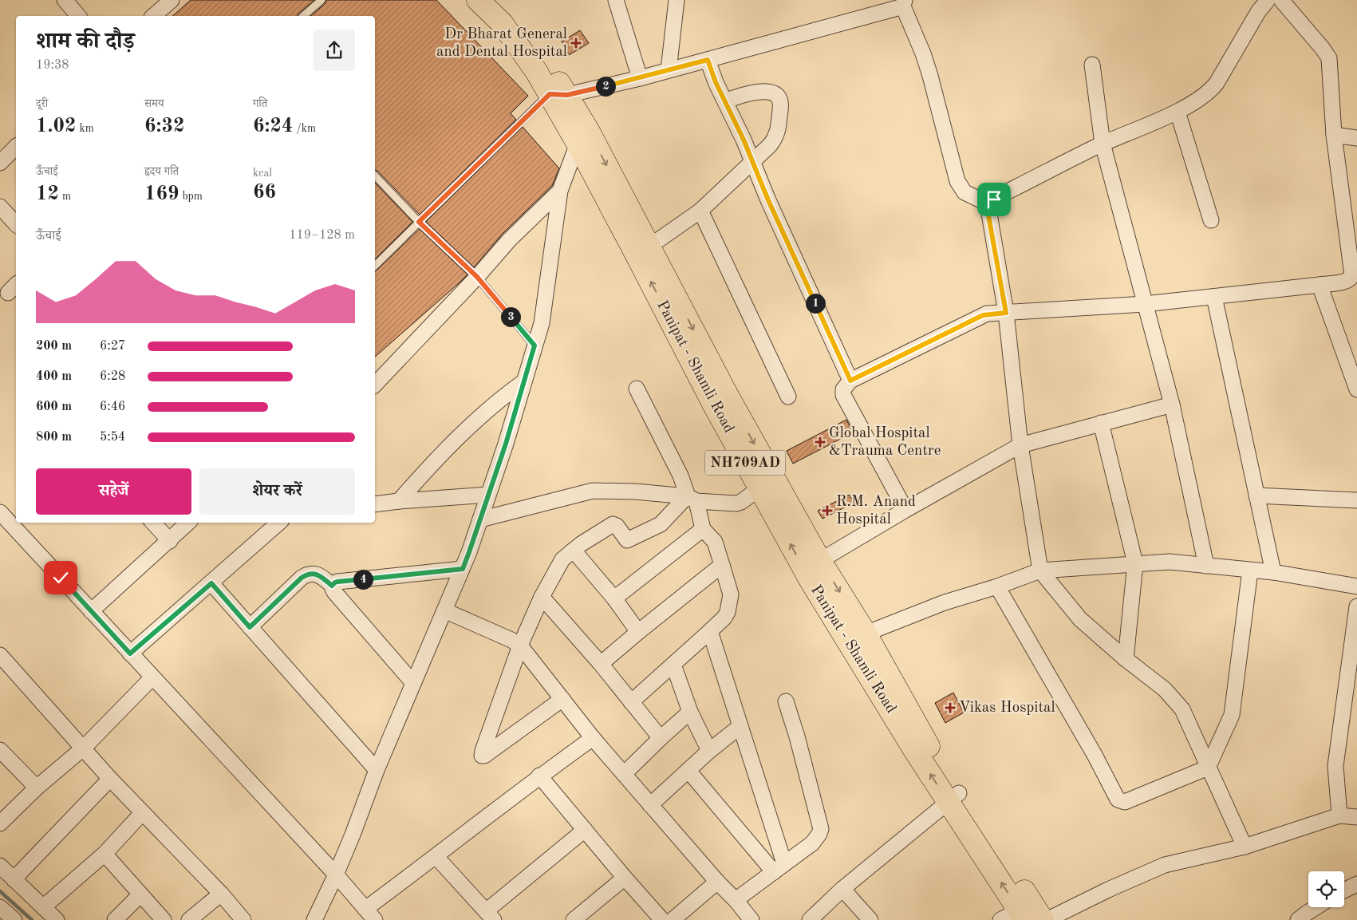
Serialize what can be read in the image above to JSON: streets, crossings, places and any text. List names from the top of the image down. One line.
{"streets":{"highway":["Panipat - Shamli Road","NH709AD"]},"places":{"health":["Dr Bharat General and Dental Hospital","Global Hospital &Trauma Centre","R.M. Anand Hospital","Vikas Hospital"]},"page":{"heading":["शाम की दौड़","19:38"],"pins":["2","1","3","4"],"stats":[["दूरी","1.02 km"],["समय","6:32"],["गति","6:24 /km"],["ऊँचाई","12 m"],["हृदय गति","169 bpm"],["kcal","66"]],"chart":["ऊँचाई","119–128 m"],"list":[{"name":"200 m","note":"6:27"},{"name":"400 m","note":"6:28"},{"name":"600 m","note":"6:46"},{"name":"800 m","note":"5:54"}],"buttons":["सहेजें","शेयर करें"]}}
